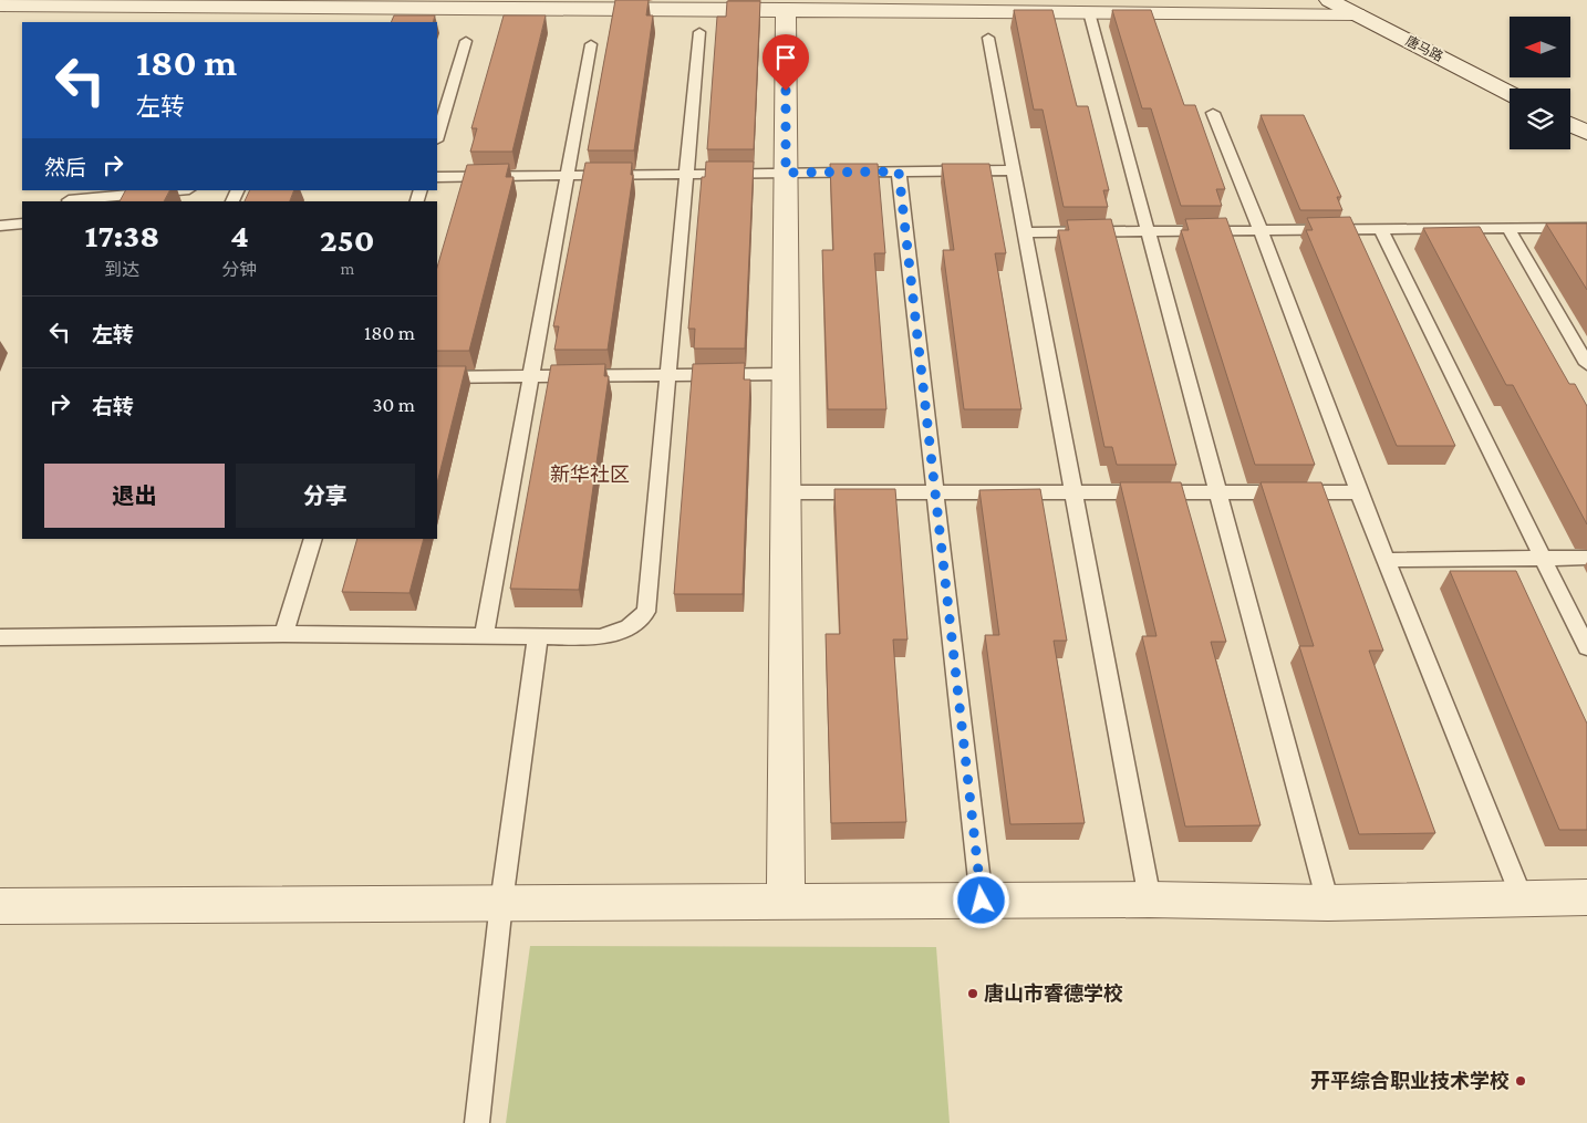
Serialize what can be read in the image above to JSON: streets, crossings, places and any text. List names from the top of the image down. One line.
{"streets":{"street":["唐马路"]},"districts":["新华社区"],"places":["唐山市睿德学校","开平综合职业技术学校"],"north":"left","page":{"turn":["180 m","左转"],"then":"然后","eta":["17:38","到达","4","分钟","250","m"],"list":[{"name":"左转","value":"180 m"},{"name":"右转","value":"30 m"}],"buttons":["退出","分享"]}}
